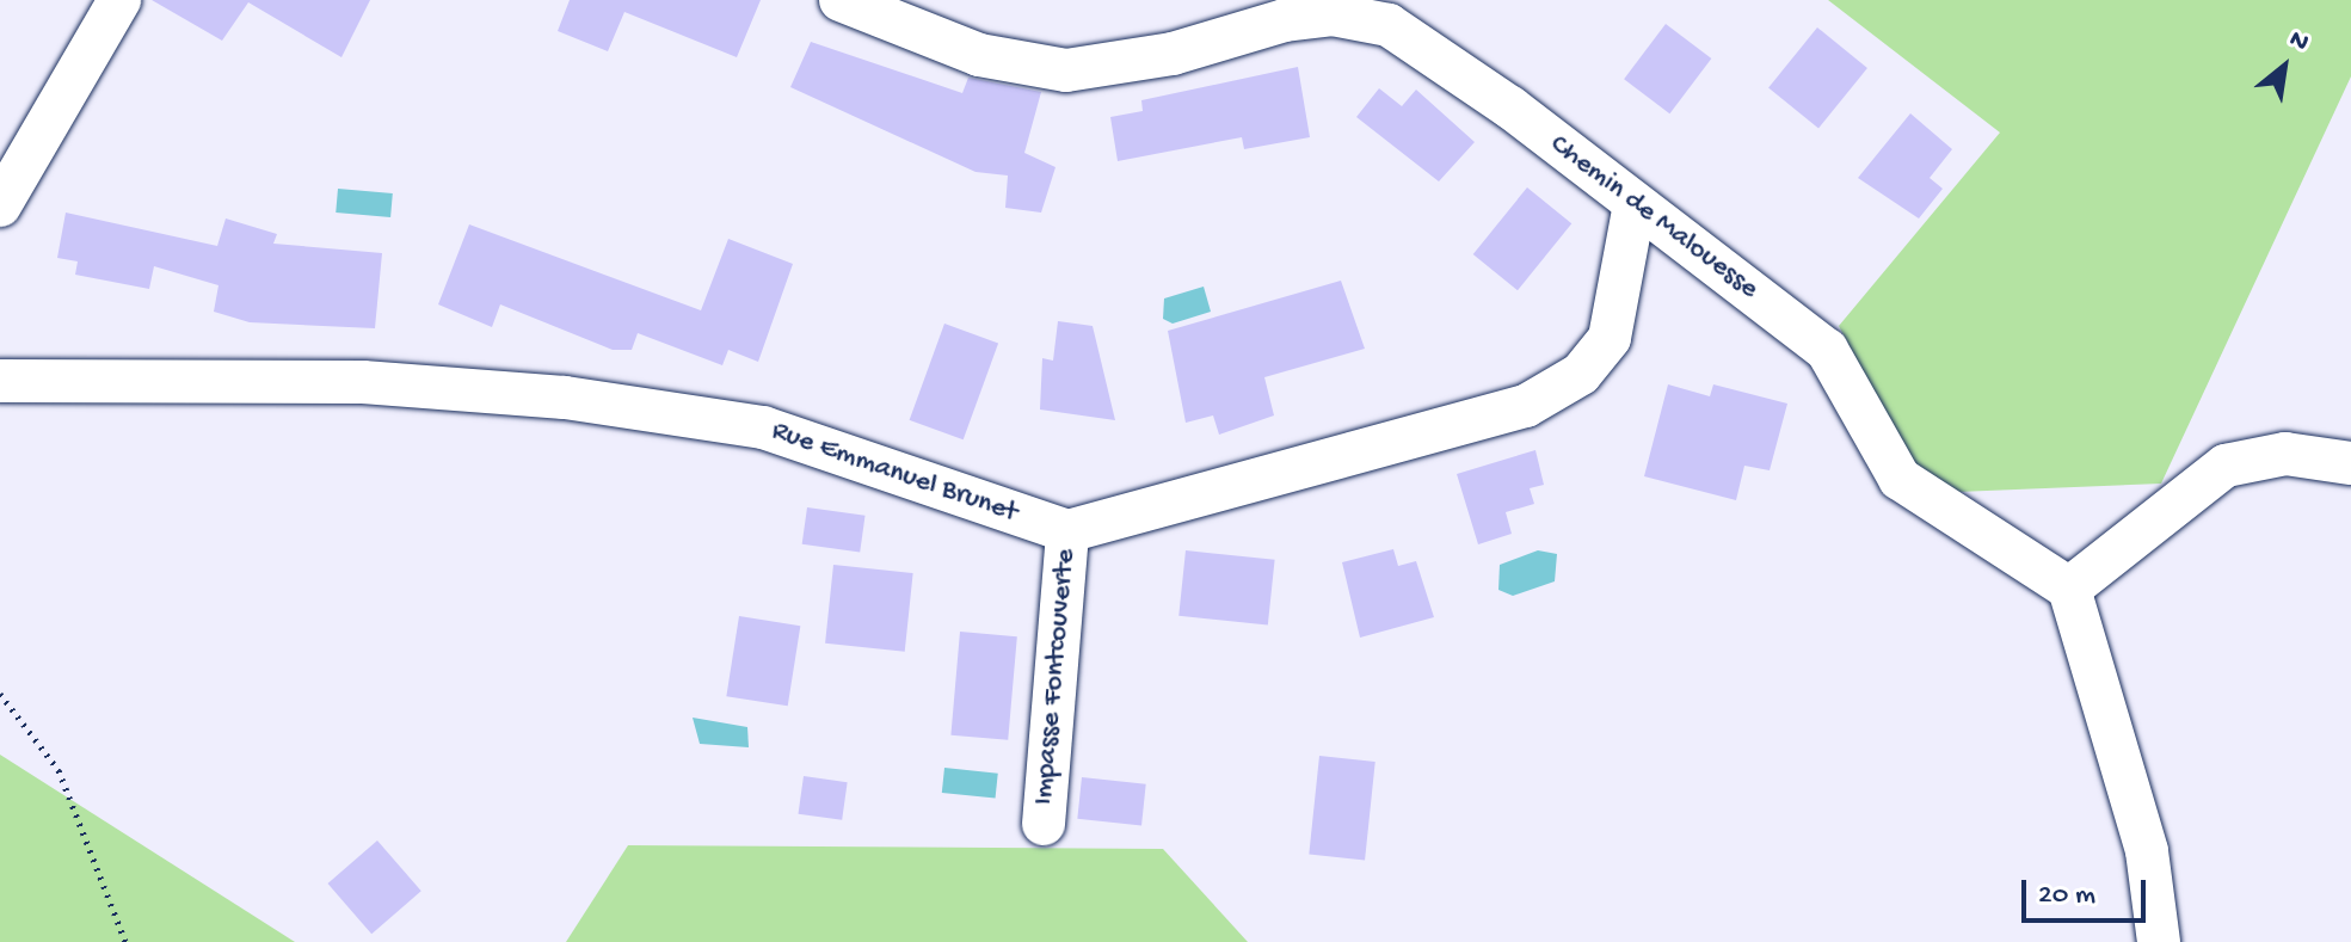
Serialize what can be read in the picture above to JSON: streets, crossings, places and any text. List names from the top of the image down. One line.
{"streets":{"street":["Chemin de Malouesse","Rue Emmanuel Brunet","Impasse Fontcouverte"]},"crossings":[["Rue Emmanuel Brunet","Impasse Fontcouverte"]],"scale_bar":"20 m","north":"top right"}
